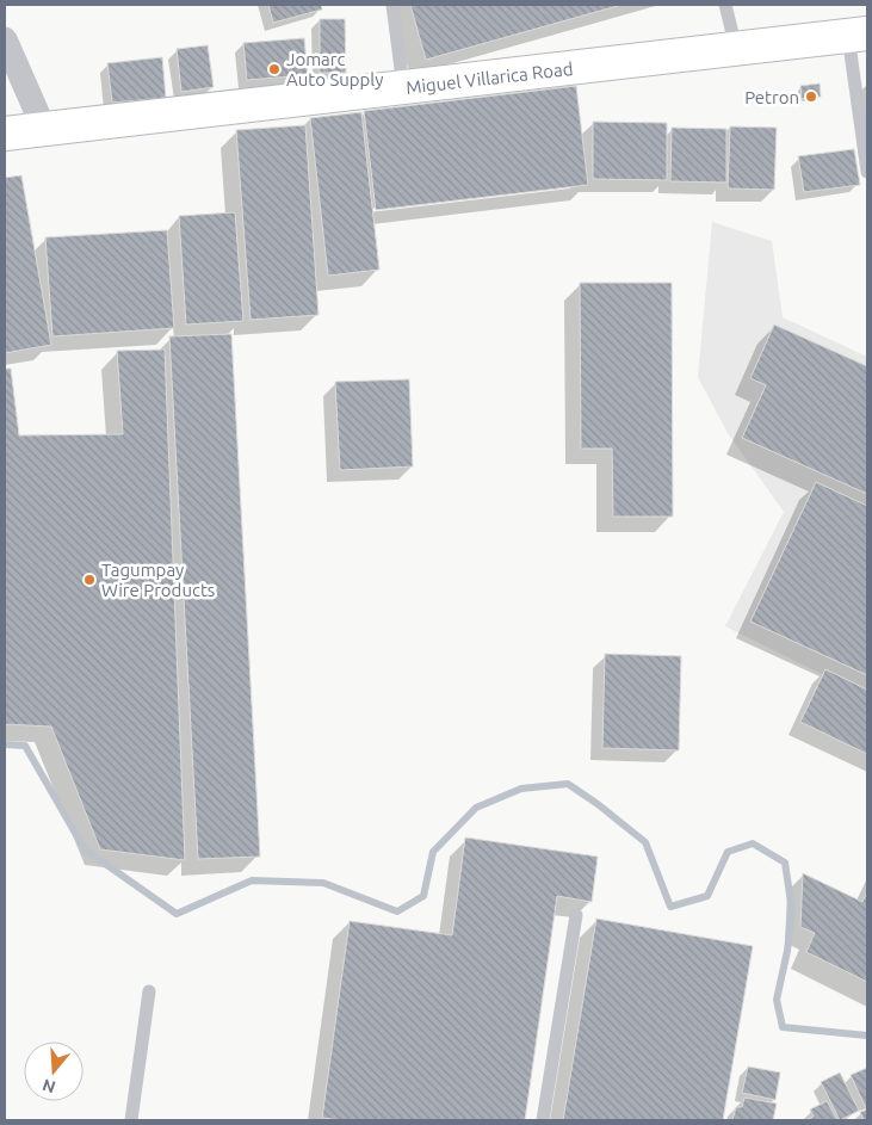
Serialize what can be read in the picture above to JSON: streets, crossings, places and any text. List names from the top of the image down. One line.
{"streets":{"main road":["Miguel Villarica Road"]},"places":["Jomarc Auto Supply","Petron","Tagumpay Wire Products"],"north":"bottom"}
